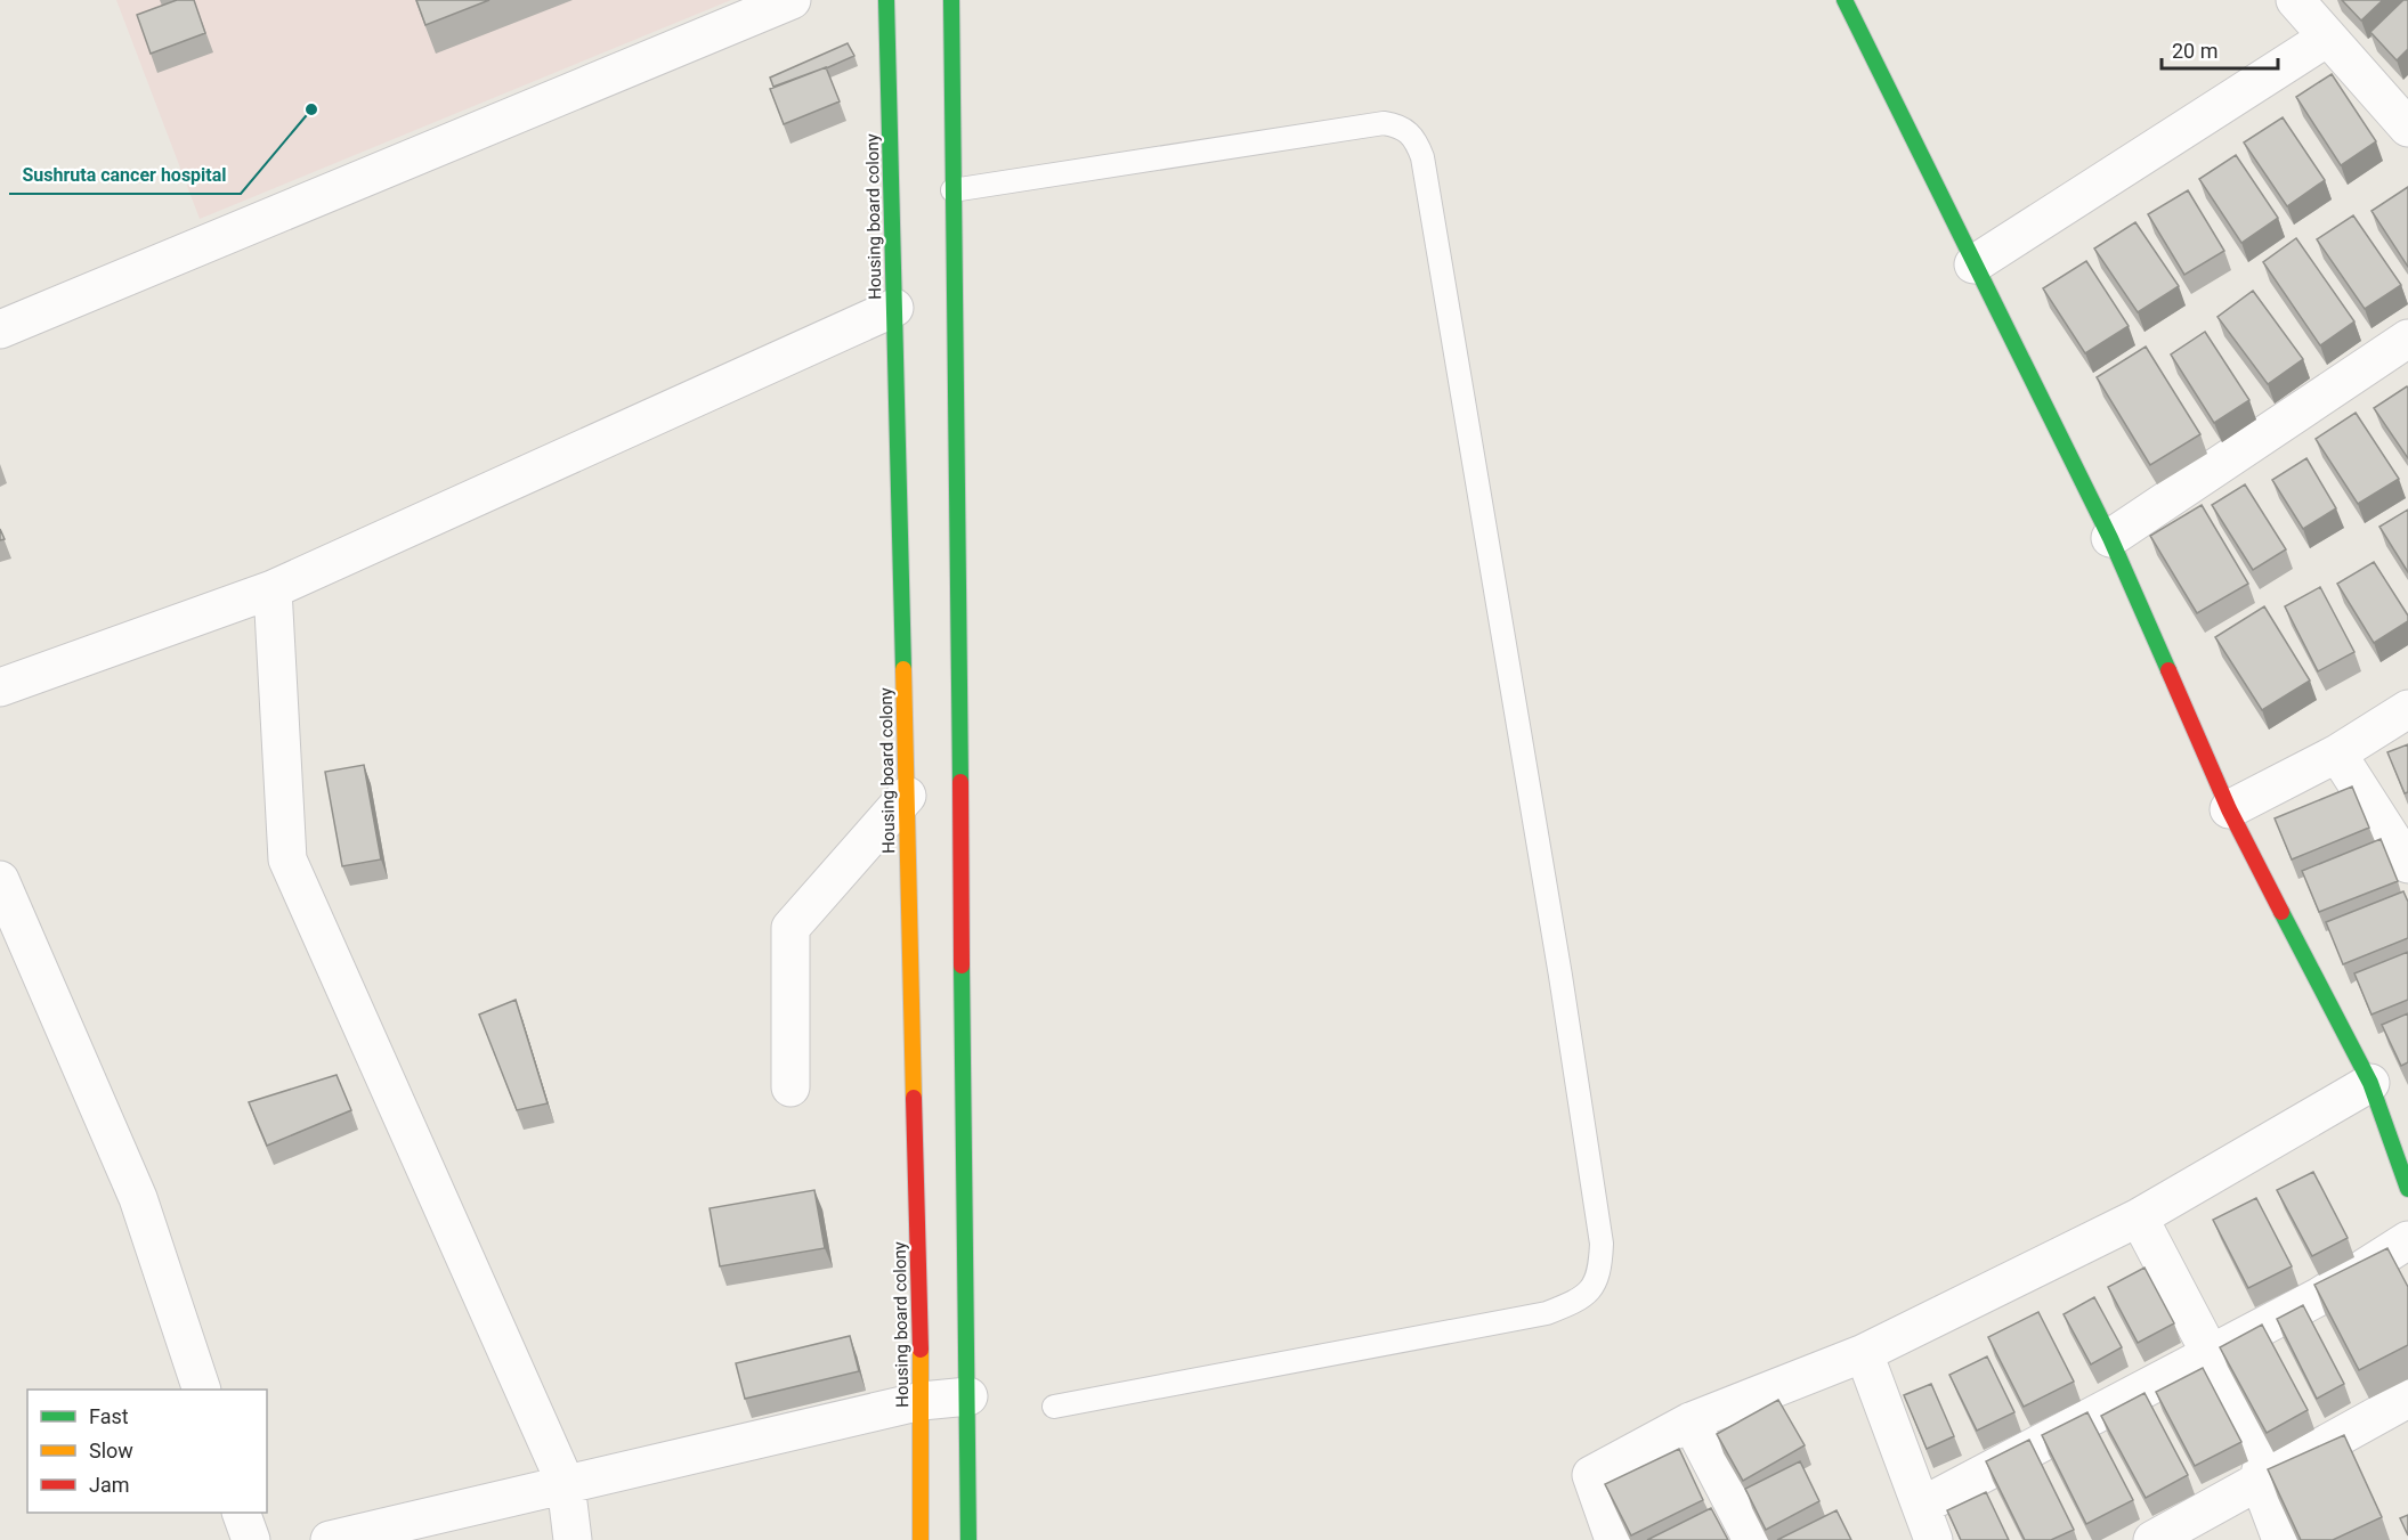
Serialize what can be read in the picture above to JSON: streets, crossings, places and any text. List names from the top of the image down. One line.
{"streets":{"street":["Housing board colony"]},"places":["Sushruta cancer hospital"],"legend":["Fast","Slow","Jam"],"scale_bar":"20 m"}
